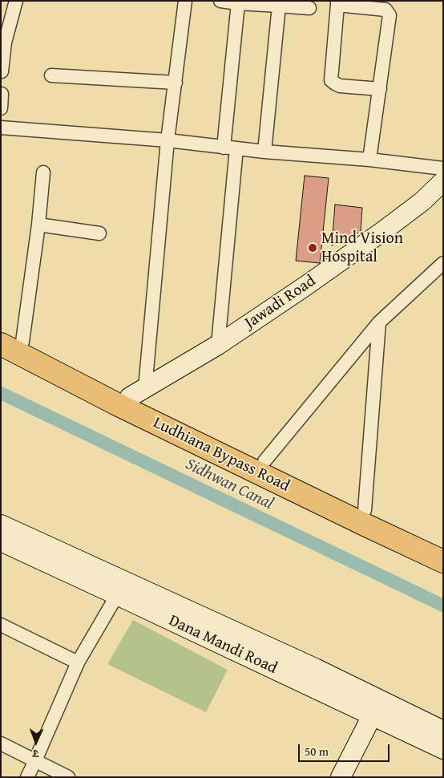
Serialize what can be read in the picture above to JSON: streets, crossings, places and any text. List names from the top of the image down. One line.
{"streets":{"highway":["Ludhiana Bypass Road"],"street":["Jawadi Road","Dana Mandi Road"]},"crossings":[["Jawadi Road","Ludhiana Bypass Road"]],"water":["Sidhwan Canal"],"places":["Mind Vision Hospital"],"scale_bar":"50 m","north":"bottom"}
